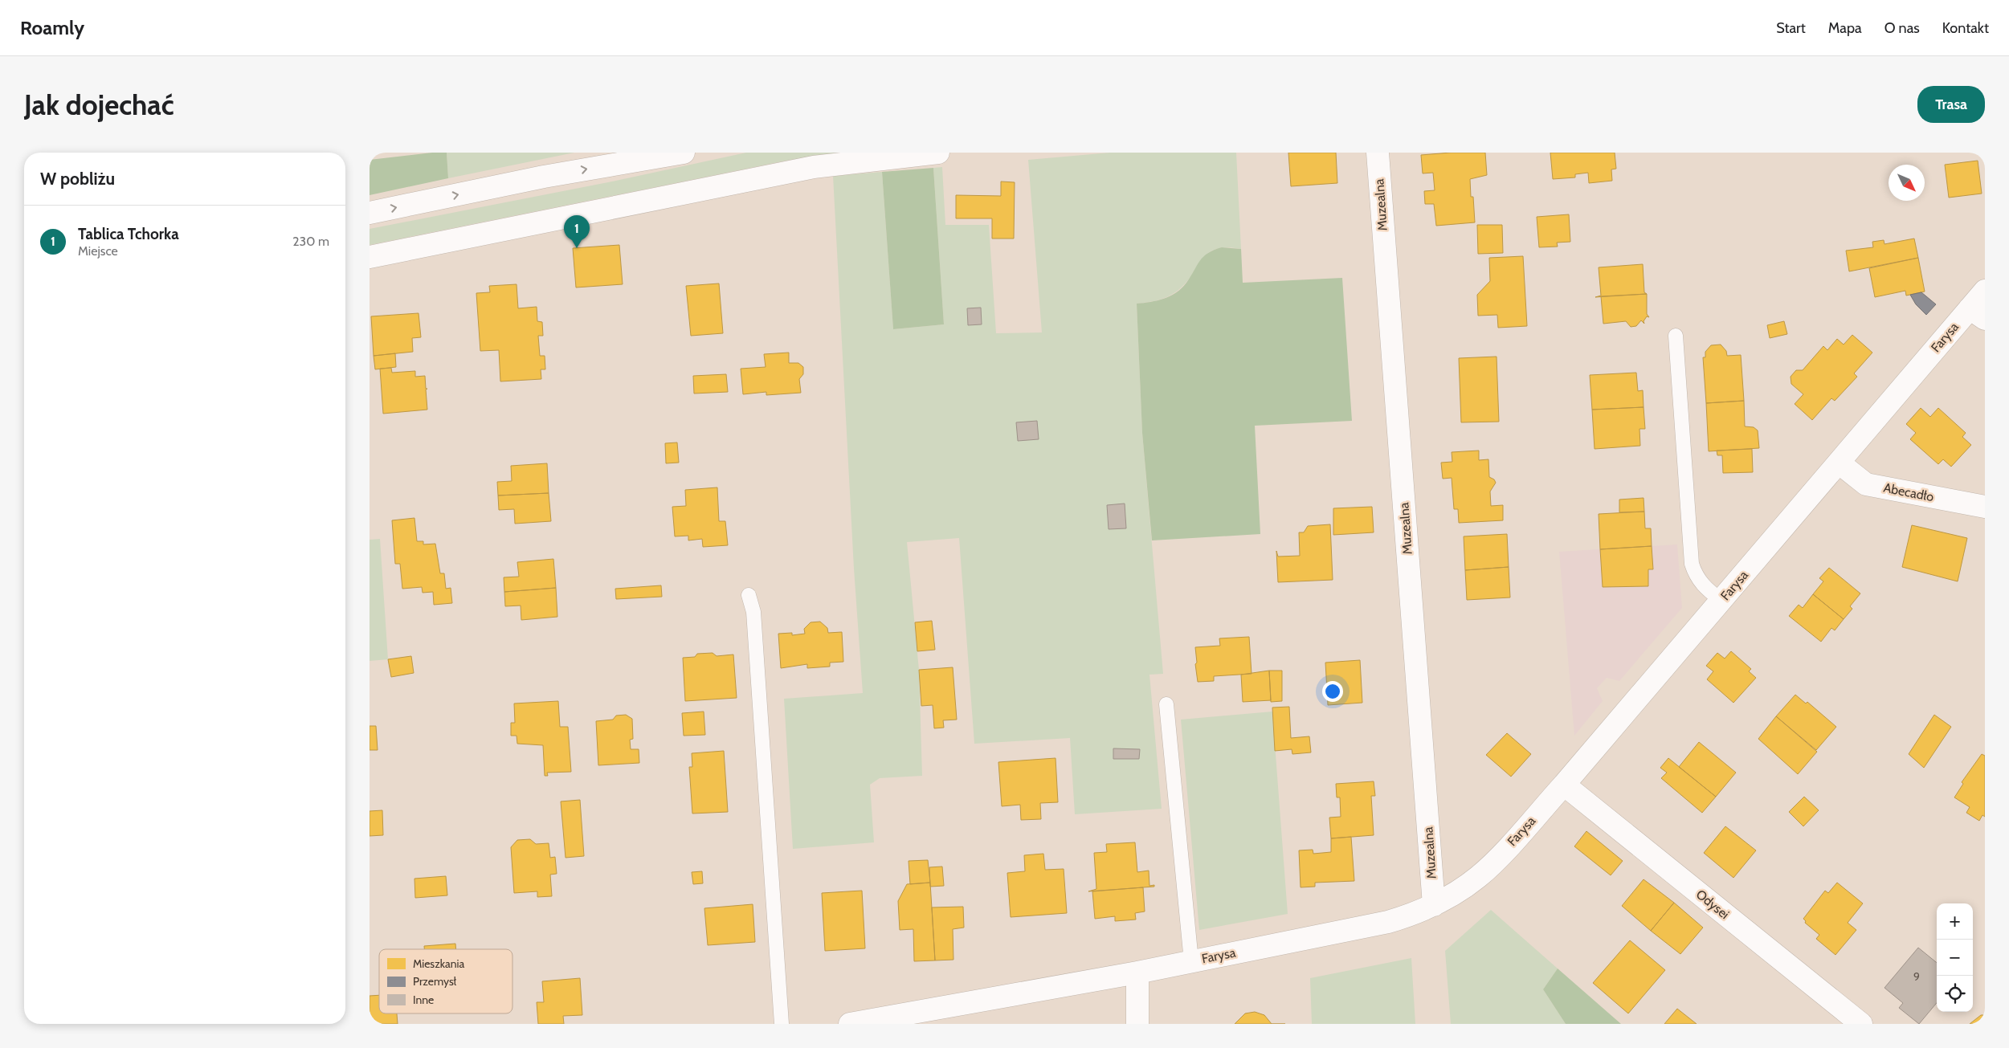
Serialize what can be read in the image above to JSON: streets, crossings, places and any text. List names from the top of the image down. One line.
{"streets":{"main road":["Muzealna","Farysa","Abecadło","Odysei"]},"crossings":[["Muzealna","Farysa"],["Farysa","Abecadło"],["Farysa","Odysei"]],"house_numbers":["9"],"legend":["Mieszkania","Przemysł","Inne"],"north":"bottom right","page":{"header":"Roamly","nav":["Start","Mapa","O nas","Kontakt"],"buttons":"Trasa","title":"Jak dojechać","heading":"W pobliżu","list":[{"mark":"1","name":"Tablica Tchorka","note":"Miejsce","value":"230 m"}],"pins":"1","map_buttons":["+","−"]}}
